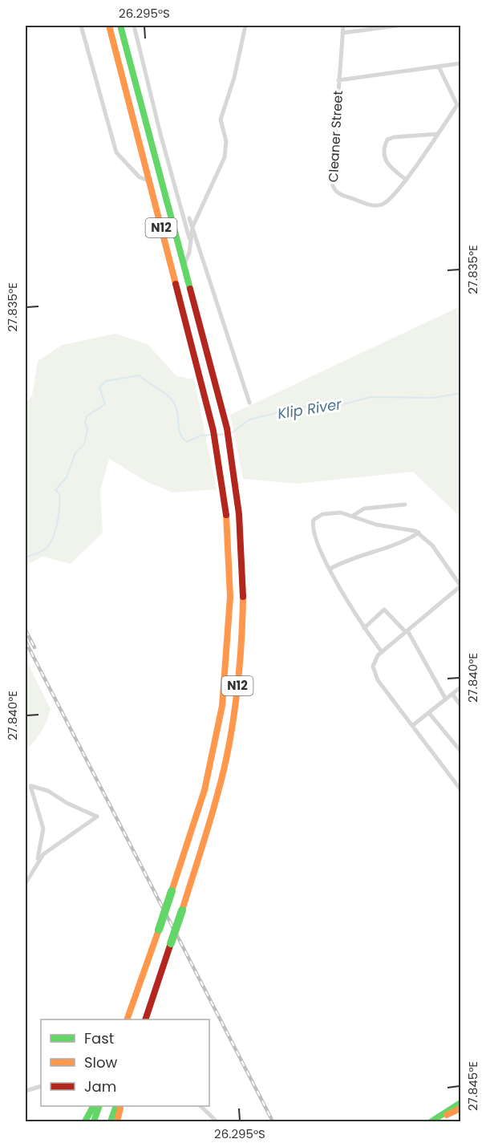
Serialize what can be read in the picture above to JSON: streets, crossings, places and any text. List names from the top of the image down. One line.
{"streets":{"main road":["N12"],"street":["Cleaner Street"]},"water":["Klip River"],"legend":["Fast","Slow","Jam"],"coordinates":["26.295°S","27.835°E","27.840°E","27.845°E"]}
